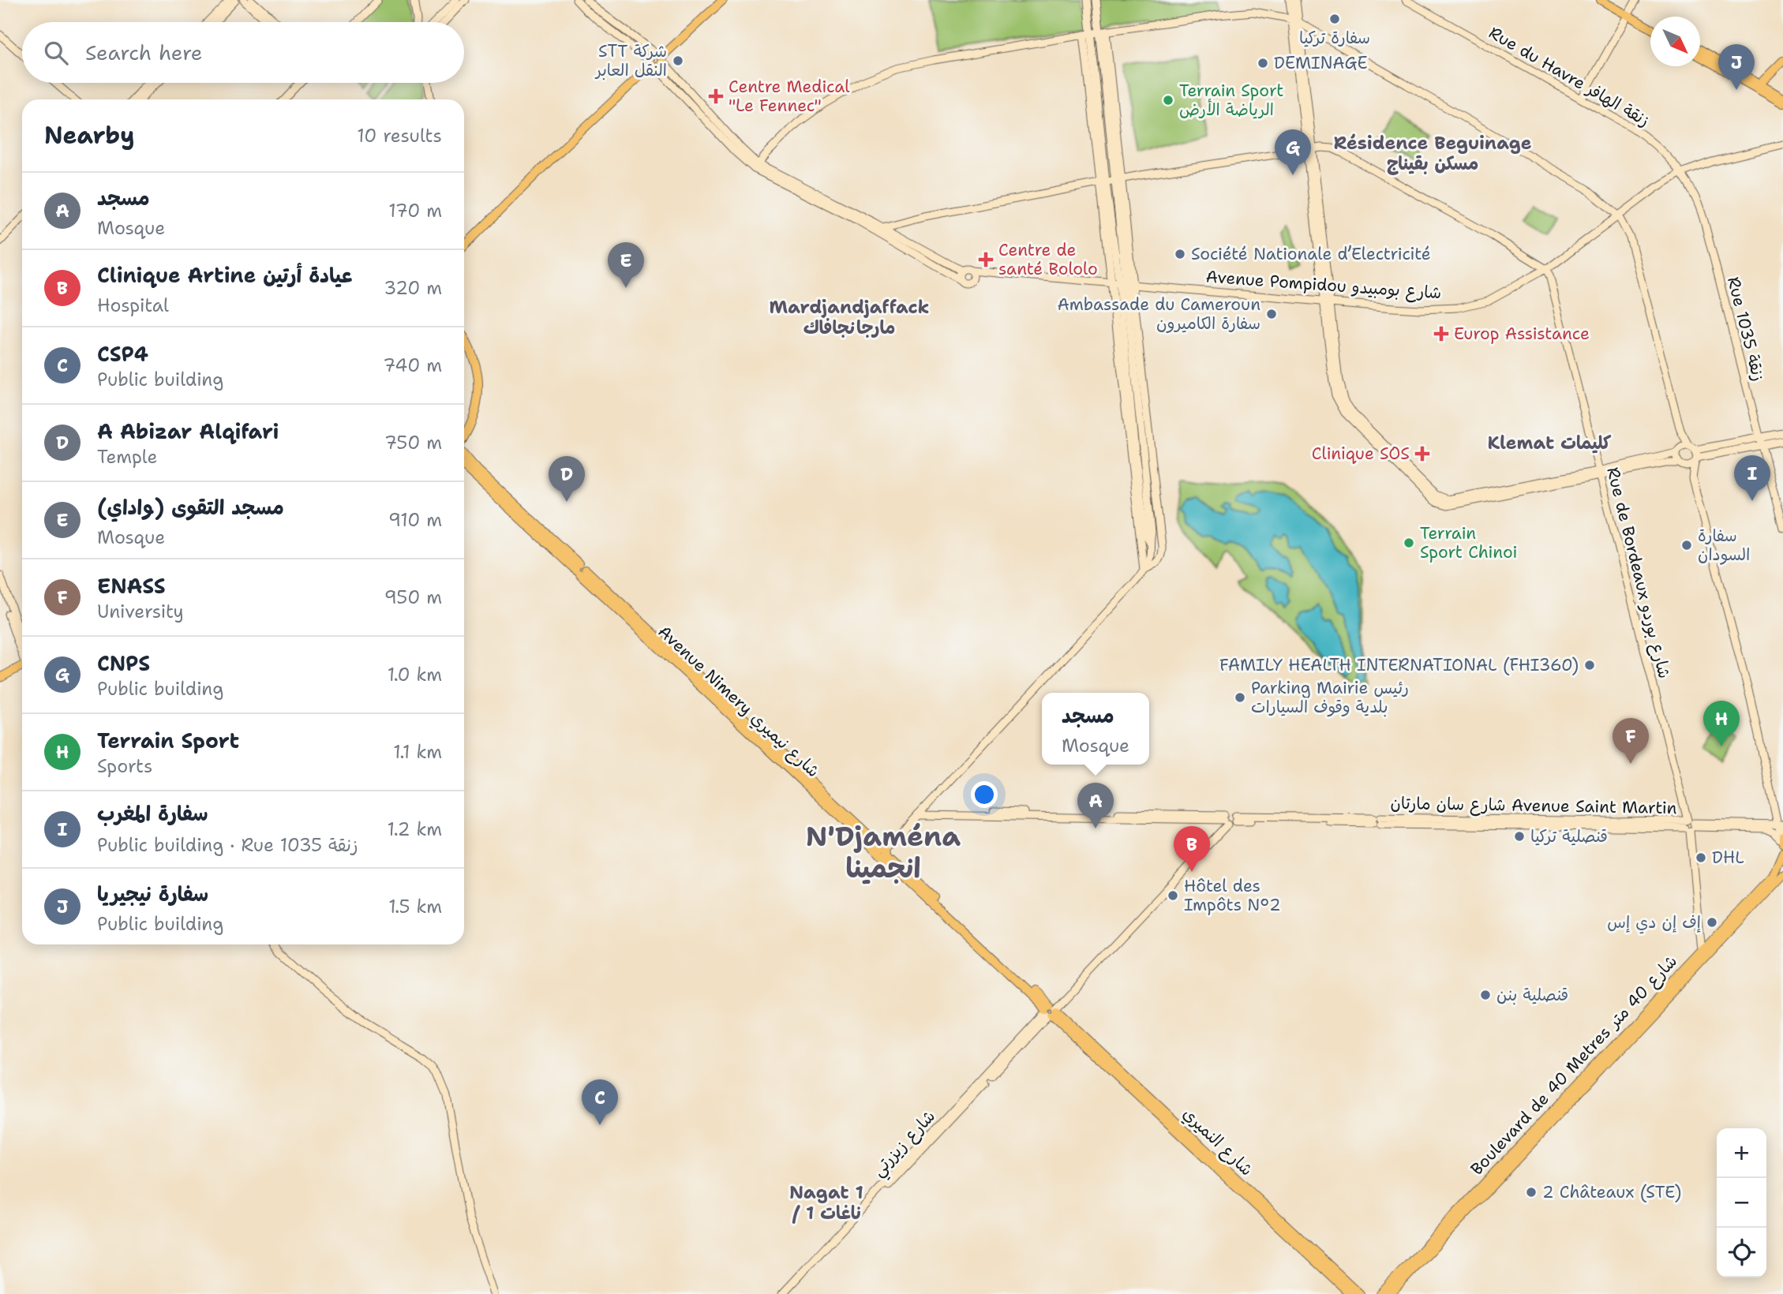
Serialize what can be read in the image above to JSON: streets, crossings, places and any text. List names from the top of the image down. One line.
{"streets":{"main road":["Avenue Nimery شارع نيميري","Boulevard de 40 Metres شارع 40 متر","شارع النميري"],"street":["Rue du Havre زنقة الهافر","Avenue Pompidou شارع بومبيدو","Rue 1035 زنقة","Rue de Bordeaux شارع بوردو","شارع سان مارتان Avenue Saint Martin","شارع زيزرتي"]},"crossings":[["Rue du Havre زنقة الهافر","Avenue Pompidou شارع بومبيدو"],["Rue du Havre زنقة الهافر","Rue 1035 زنقة"],["Avenue Pompidou شارع بومبيدو","Rue 1035 زنقة"],["Avenue Pompidou شارع بومبيدو","Rue de Bordeaux شارع بوردو"],["Rue de Bordeaux شارع بوردو","شارع سان مارتان Avenue Saint Martin"],["Rue de Bordeaux شارع بوردو","Boulevard de 40 Metres شارع 40 متر"],["Avenue Nimery شارع نيميري","شارع النميري"],["Avenue Nimery شارع نيميري","شارع زيزرتي"],["شارع النميري","شارع زيزرتي"]],"districts":["Résidence Beguinage مسكن بقيناج","Mardjandjaffack مارجانجافاك","Klemat كليمات","N'Djaména انجمينا","Nagat 1 / ناغات 1"],"places":{"other":["سفارة تركيا","STT شركة النقل العابر","DEMINAGE","Terrain Sport الرياضة الأرض","Société Nationale d’Electricité","Ambassade du Cameroun سفارة الكاميرون","Terrain Sport Chinoi","سفارة السودان","FAMILY HEALTH INTERNATIONAL (FHI360)","Parking Mairie رئيس بلدية وقوف السيارات","قنصلية تركيا","DHL","Hôtel des Impôts N°2","إف إن دي إس","قنصلية بنن","2 Châteaux (STE)"],"health":["Centre Medical \"Le Fennec\"","Centre de santé Bololo","Europ Assistance","Clinique SOS"]},"north":"bottom right","page":{"search":"Search here","pins":["J","G","E","I","D","H","F","A","B","C"],"heading":["Nearby","10 results"],"list":[{"mark":"A","name":"مسجد","note":"Mosque","value":"170 m"},{"mark":"B","name":"Clinique Artine عيادة أرتين","note":"Hospital","value":"320 m"},{"mark":"C","name":"CSP4","note":"Public building","value":"740 m"},{"mark":"D","name":"A Abizar Alqifari","note":"Temple","value":"750 m"},{"mark":"E","name":"مسجد التقوى (واداي)","note":"Mosque","value":"910 m"},{"mark":"F","name":"ENASS","note":"University","value":"950 m"},{"mark":"G","name":"CNPS","note":"Public building","value":"1.0 km"},{"mark":"H","name":"Terrain Sport","note":"Sports","value":"1.1 km"},{"mark":"I","name":"سفارة المغرب","note":"Public building · Rue 1035 زنقة","value":"1.2 km"},{"mark":"J","name":"سفارة نيجيريا","note":"Public building","value":"1.5 km"}],"popup":["مسجد","Mosque"],"map_buttons":["+","−"]}}
